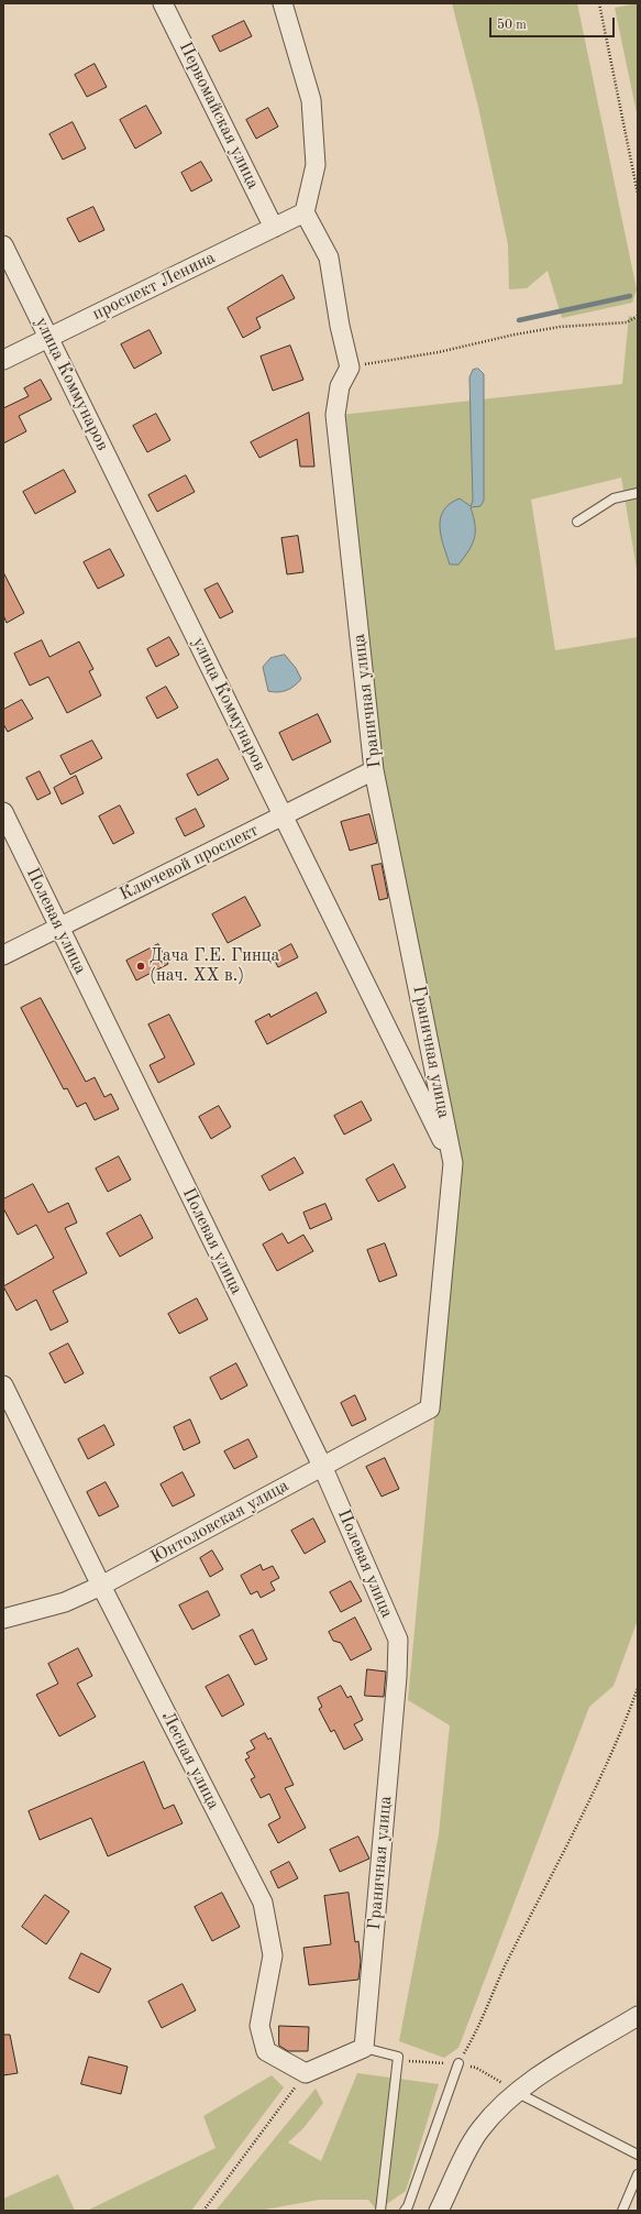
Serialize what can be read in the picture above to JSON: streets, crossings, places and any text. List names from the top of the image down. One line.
{"streets":{"street":["Первомайская улица","проспект Ленина","улица Коммунаров","Граничная улица","Ключевой проспект","Полевая улица","Юнтоловская улица","Лесная улица"]},"crossings":[["Первомайская улица","проспект Ленина"],["проспект Ленина","улица Коммунаров"],["улица Коммунаров","Граничная улица"],["улица Коммунаров","Ключевой проспект"],["Граничная улица","Ключевой проспект"],["Граничная улица","Полевая улица"],["Граничная улица","Юнтоловская улица"],["Ключевой проспект","Полевая улица"],["Полевая улица","Юнтоловская улица"],["Юнтоловская улица","Лесная улица"]],"places":["Дача Г.Е. Гинца (нач. XX в.)"],"scale_bar":"50 m"}
